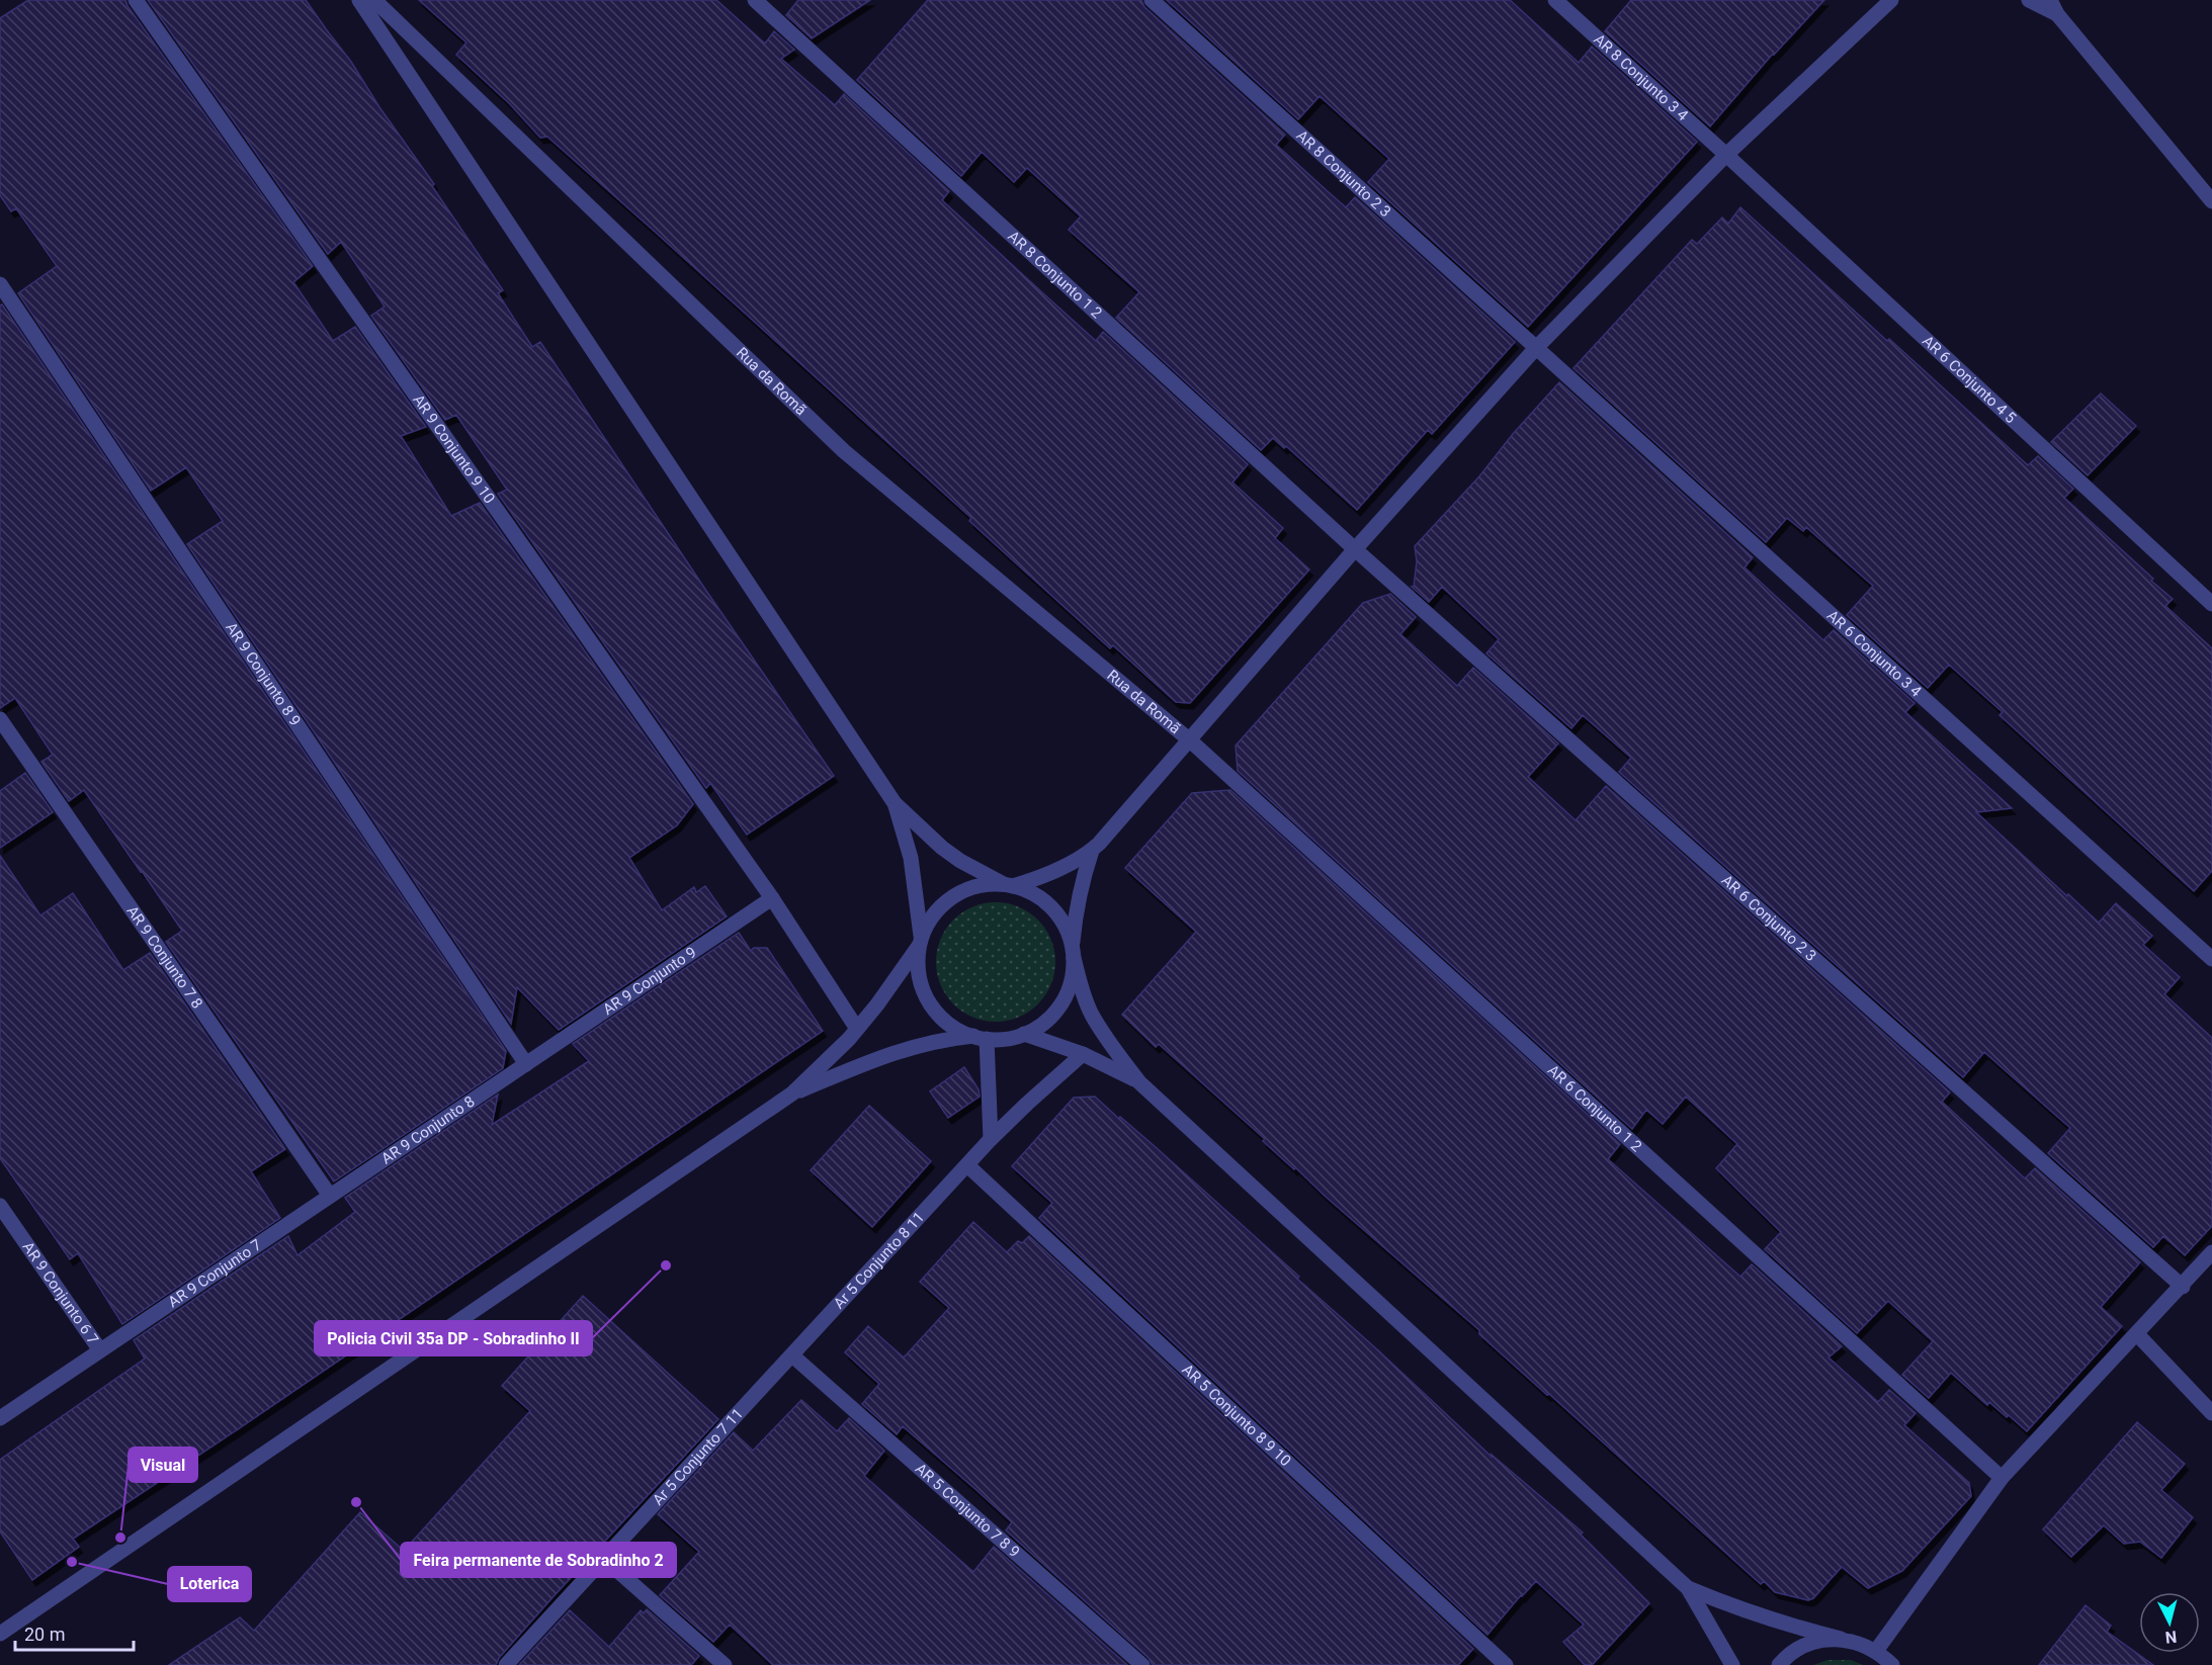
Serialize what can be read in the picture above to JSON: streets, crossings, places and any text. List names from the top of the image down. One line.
{"streets":{"street":["AR 8 Conjunto 3 4","AR 8 Conjunto 2 3","AR 8 Conjunto 1 2","AR 6 Conjunto 4 5","Rua da Romã","AR 9 Conjunto 9 10","AR 6 Conjunto 3 4","AR 9 Conjunto 8 9","AR 6 Conjunto 2 3","AR 9 Conjunto 7 8","AR 9 Conjunto 9","AR 6 Conjunto 1 2","AR 9 Conjunto 8","Ar 5 Conjunto 8 11","AR 9 Conjunto 7","AR 9 Conjunto 6 7","AR 5 Conjunto 8 9 10","Ar 5 Conjunto 7 11","AR 5 Conjunto 7 8 9"]},"crossings":[["AR 8 Conjunto 3 4","AR 6 Conjunto 4 5"],["AR 8 Conjunto 2 3","AR 6 Conjunto 3 4"],["AR 8 Conjunto 1 2","AR 6 Conjunto 2 3"],["Rua da Romã","AR 6 Conjunto 1 2"],["AR 9 Conjunto 9 10","AR 9 Conjunto 9"],["AR 9 Conjunto 8 9","AR 9 Conjunto 9"],["AR 9 Conjunto 8 9","AR 9 Conjunto 8"],["AR 9 Conjunto 7 8","AR 9 Conjunto 8"],["AR 9 Conjunto 7 8","AR 9 Conjunto 7"],["AR 9 Conjunto 9","AR 9 Conjunto 8"],["AR 9 Conjunto 8","AR 9 Conjunto 7"],["Ar 5 Conjunto 8 11","AR 5 Conjunto 8 9 10"],["Ar 5 Conjunto 8 11","Ar 5 Conjunto 7 11"],["Ar 5 Conjunto 8 11","AR 5 Conjunto 7 8 9"],["AR 9 Conjunto 7","AR 9 Conjunto 6 7"],["Ar 5 Conjunto 7 11","AR 5 Conjunto 7 8 9"]],"places":["Policia Civil 35a DP - Sobradinho II","Feira permanente de Sobradinho 2","Visual","Loterica"],"scale_bar":"20 m","north":"bottom"}
